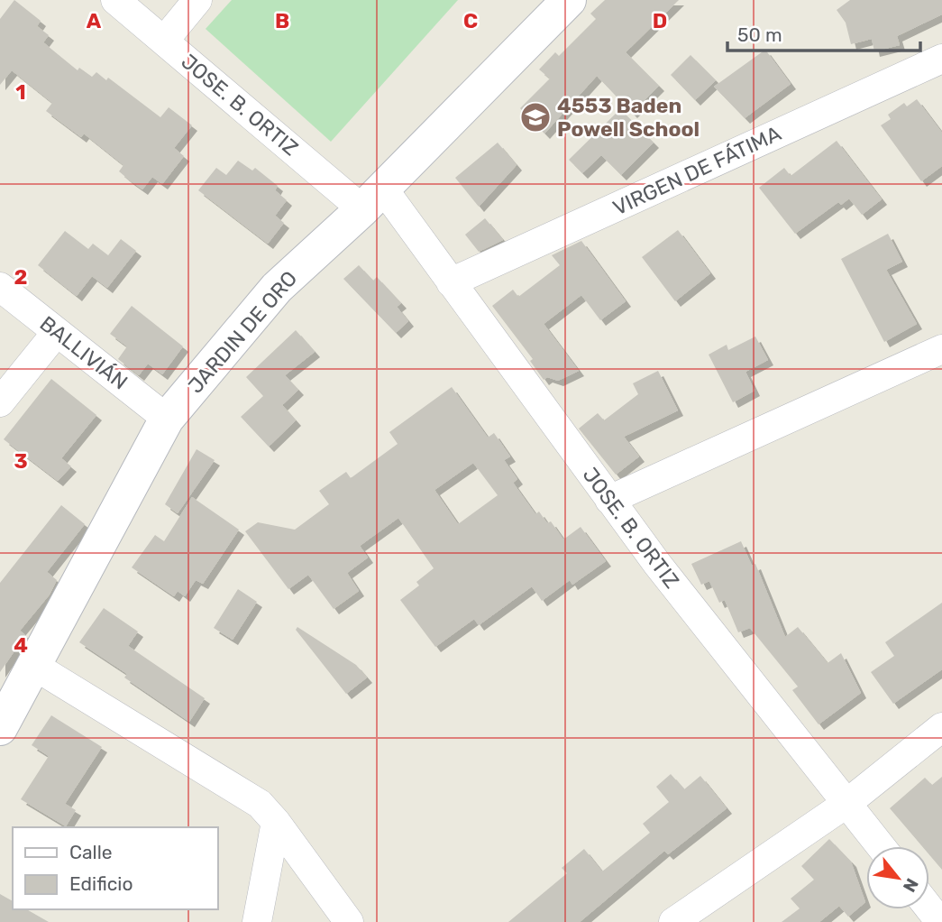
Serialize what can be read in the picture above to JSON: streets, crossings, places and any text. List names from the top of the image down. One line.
{"streets":{"street":["JOSE. B. ORTIZ","VIRGEN DE FÁTIMA","JARDIN DE ORO","BALLIVIÁN"]},"crossings":[["JOSE. B. ORTIZ","VIRGEN DE FÁTIMA"],["JOSE. B. ORTIZ","JARDIN DE ORO"],["JARDIN DE ORO","BALLIVIÁN"]],"places":{"school or university":["4553 Baden Powell School"]},"legend":["Calle","Edificio"],"scale_bar":"50 m","north":"bottom right","grid":{"columns":["A","B","C","D"],"rows":["1","2","3","4"]}}
